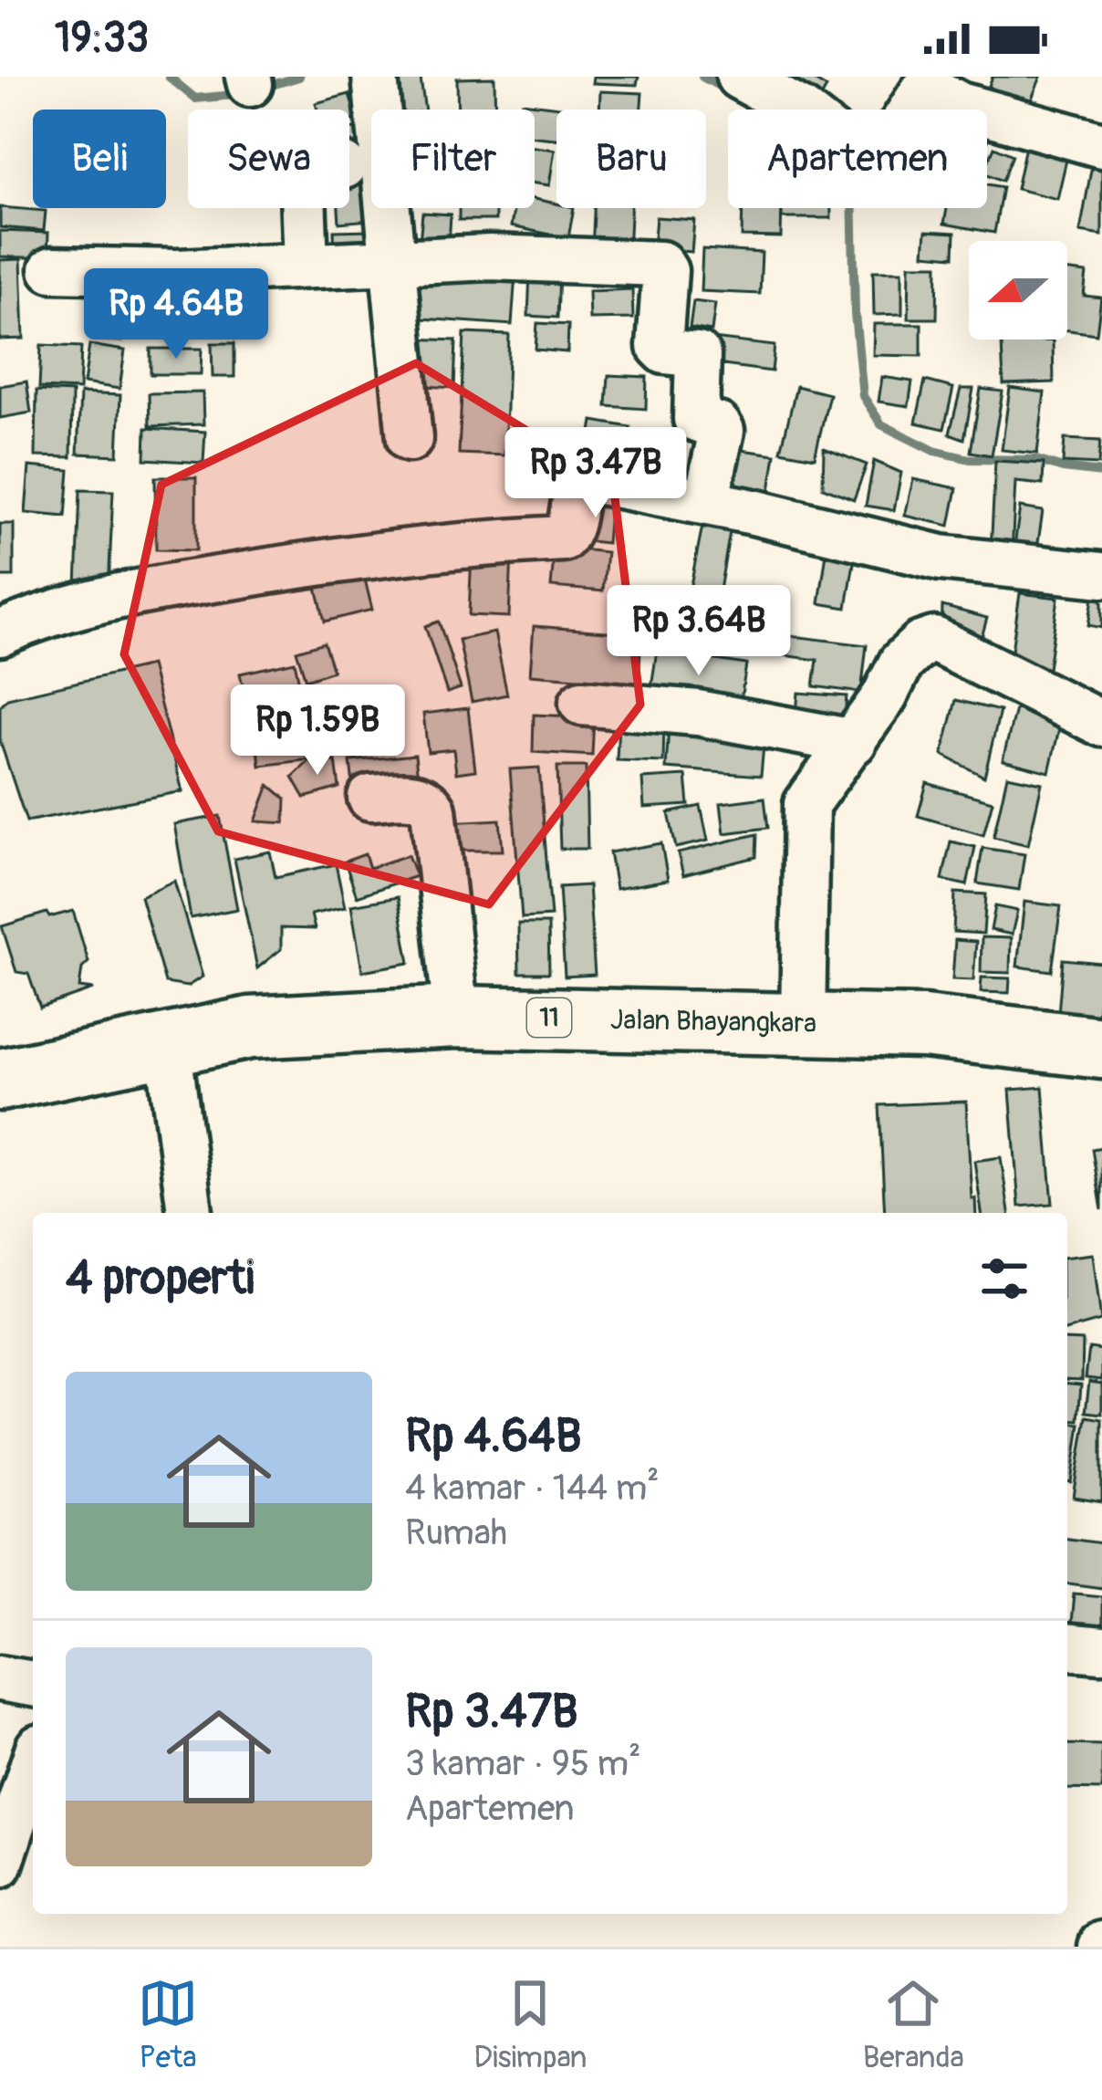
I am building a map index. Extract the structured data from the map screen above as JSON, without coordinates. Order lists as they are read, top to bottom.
{
  "streets": {
    "highway": ["11", "Jalan Bhayangkara"]
  },
  "north": "left",
  "page": {
    "status": "19:33",
    "chip": [
      "Beli",
      "Sewa",
      "Filter",
      "Baru",
      "Apartemen"
    ],
    "price": [
      "Rp 4.64B",
      "Rp 3.47B",
      "Rp 3.64B",
      "Rp 1.59B"
    ],
    "heading": "4 properti",
    "list": [
      {
        "name": "Rp 4.64B",
        "note": "4 kamar · 144 m² · Rumah"
      },
      {
        "name": "Rp 3.47B",
        "note": "3 kamar · 95 m² · Apartemen"
      }
    ],
    "tabs": ["Peta", "Disimpan", "Beranda"]
  }
}
